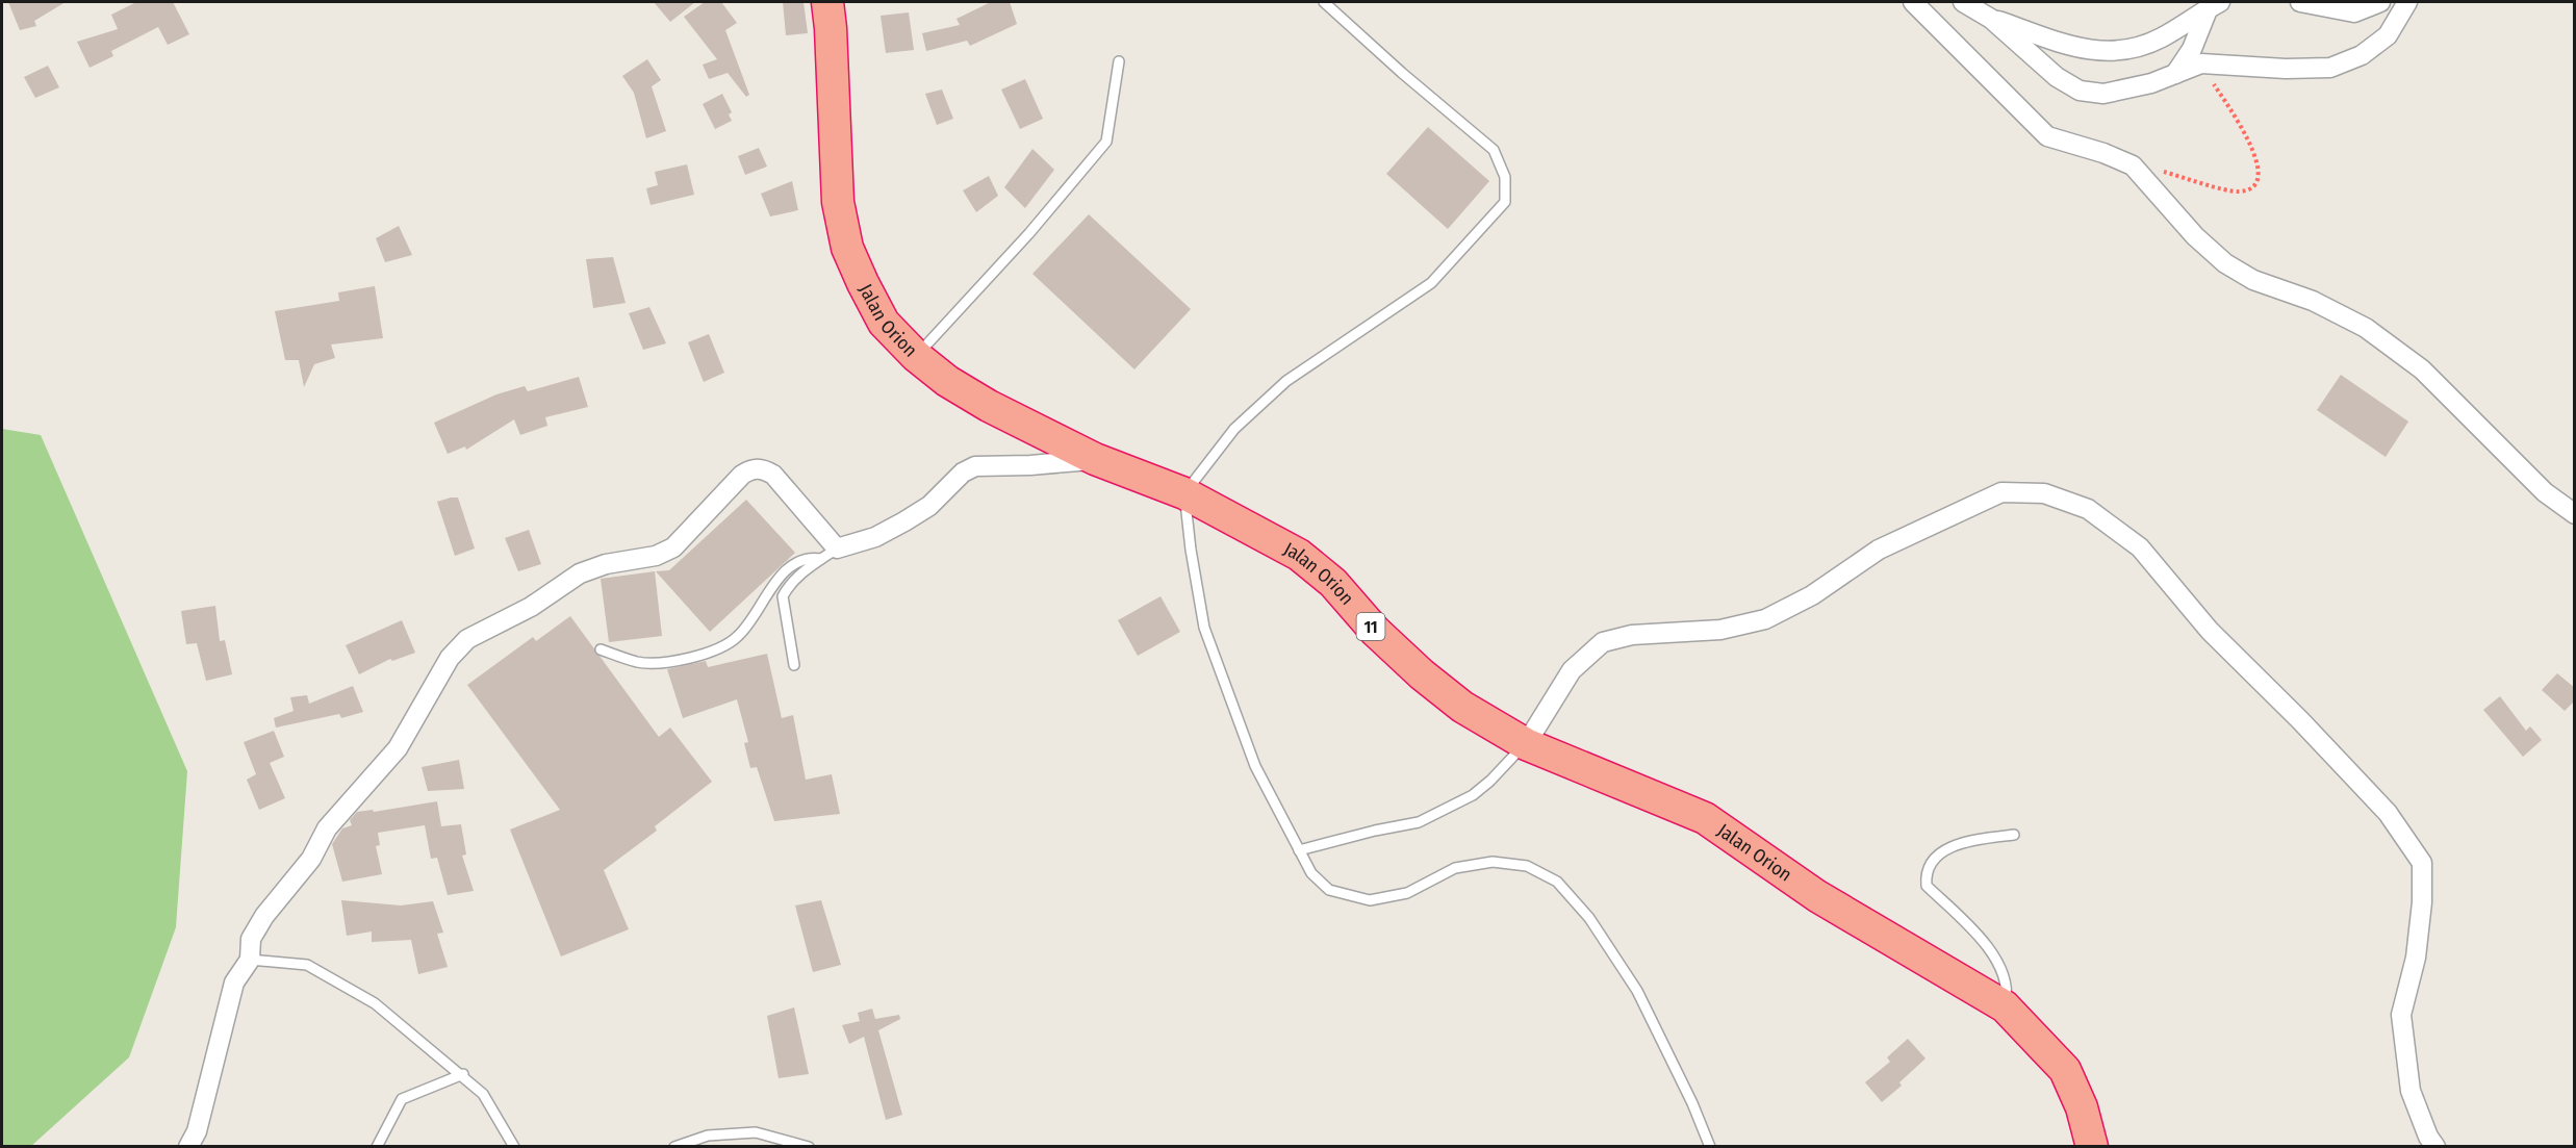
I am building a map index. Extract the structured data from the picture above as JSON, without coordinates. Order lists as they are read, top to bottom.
{
  "streets": {
    "highway": ["Jalan Orion", "11"]
  }
}
